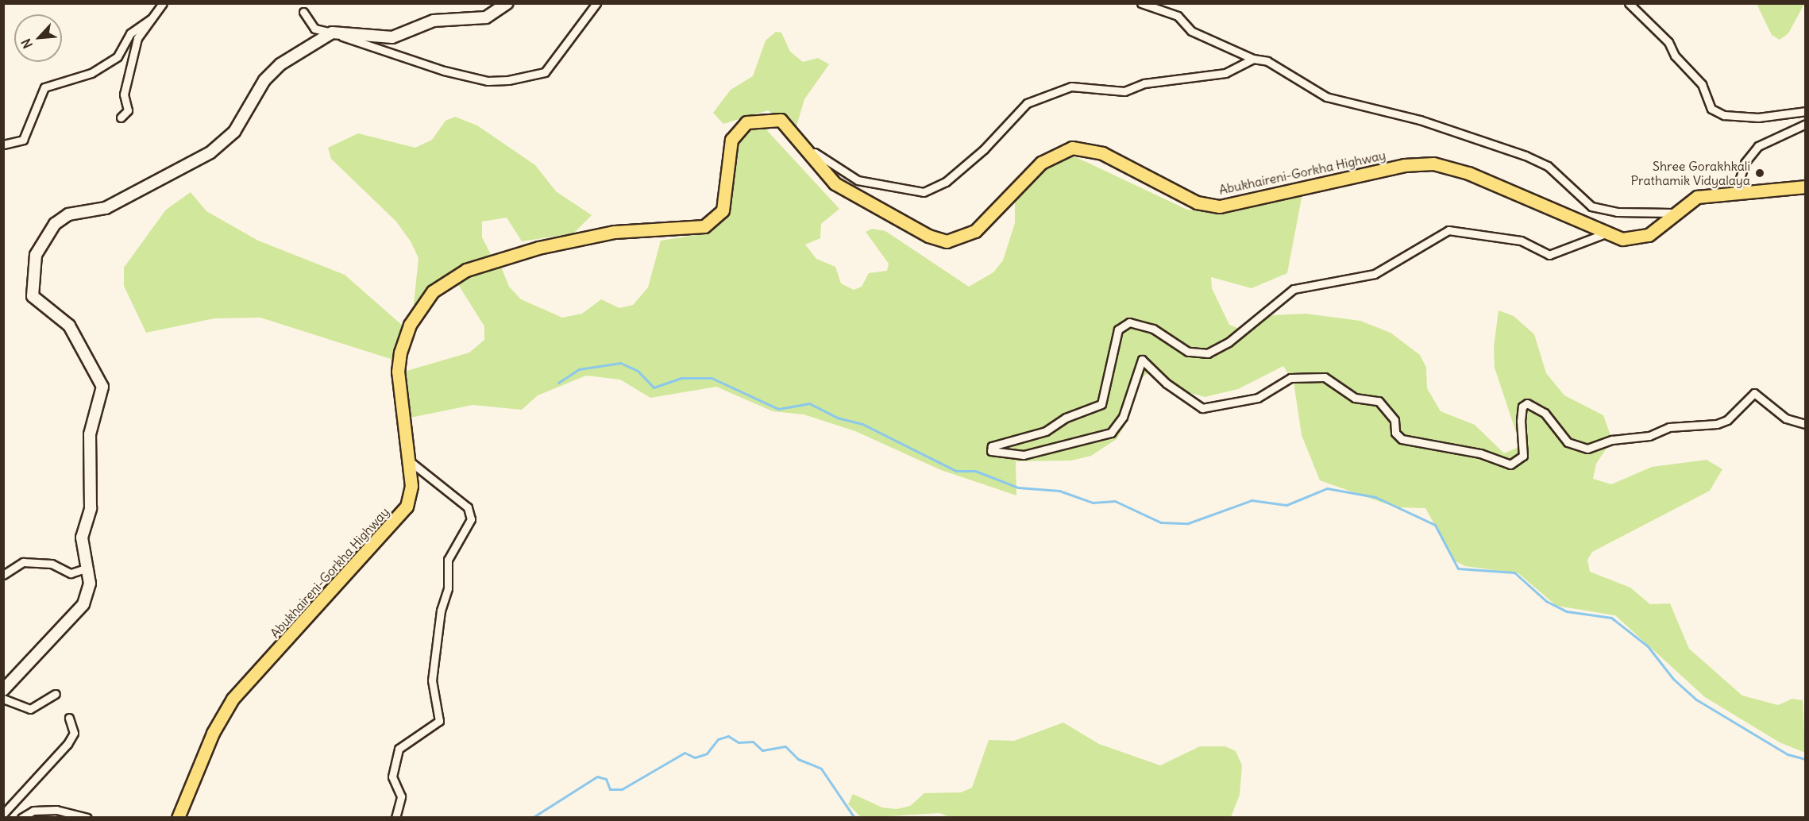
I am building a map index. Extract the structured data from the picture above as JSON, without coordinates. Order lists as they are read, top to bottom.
{
  "streets": {
    "main road": ["Abukhaireni-Gorkha Highway"]
  },
  "places": ["Shree Gorakhkali Prathamik Vidyalaya"],
  "north": "bottom left"
}
